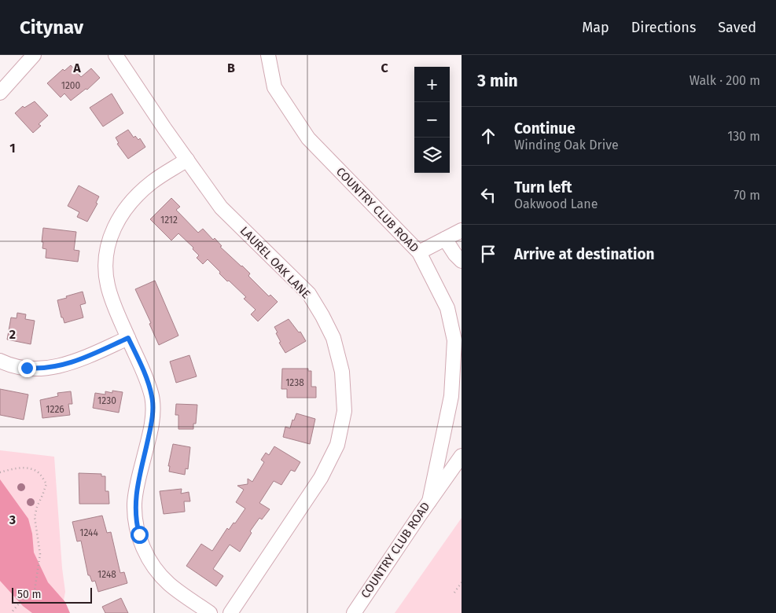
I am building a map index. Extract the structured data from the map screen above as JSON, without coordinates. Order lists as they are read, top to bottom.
{
  "streets": {
    "street": ["COUNTRY CLUB ROAD", "LAUREL OAK LANE"]
  },
  "house_numbers": [
    "1200",
    "1212",
    "1238",
    "1230",
    "1226",
    "1244",
    "1248"
  ],
  "scale_bar": "50 m",
  "page": {
    "header": "Citynav",
    "nav": ["Map", "Directions", "Saved"],
    "heading": ["3 min", "Walk · 200 m"],
    "map_buttons": ["+", "−"],
    "list": [
      ["Continue", "Winding Oak Drive", "130 m"],
      ["Turn left", "Oakwood Lane", "70 m"],
      "Arrive at destination"
    ],
    "scale": "50 m"
  },
  "grid": {
    "columns": ["A", "B", "C"],
    "rows": ["1", "2", "3"]
  }
}
